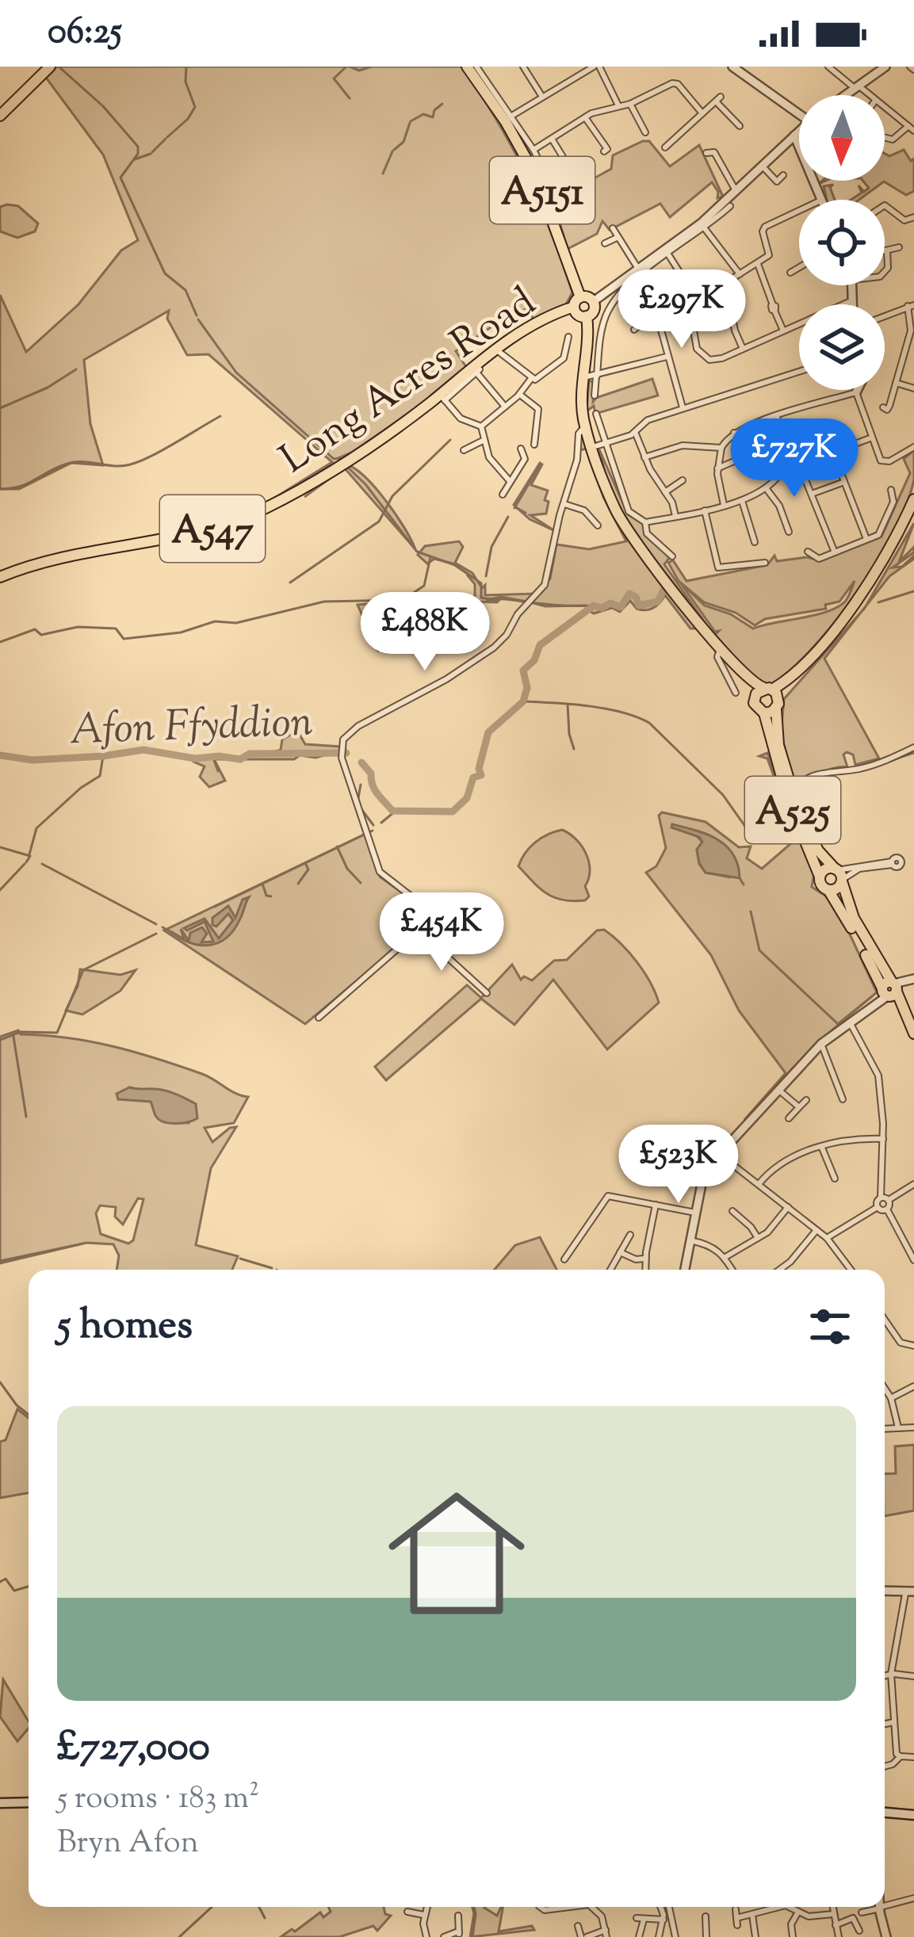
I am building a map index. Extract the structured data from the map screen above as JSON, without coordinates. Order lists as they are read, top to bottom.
{
  "streets": {
    "main road": [
      "A5151",
      "Long Acres Road",
      "A547",
      "A525"
    ]
  },
  "crossings": [
    ["A5151", "Long Acres Road"]
  ],
  "water": ["Afon Ffyddion"],
  "north": "bottom",
  "page": {
    "status": "06:25",
    "price": [
      "£297K",
      "£727K",
      "£488K",
      "£454K",
      "£523K"
    ],
    "heading": "5 homes",
    "list": [
      {
        "name": "£727,000",
        "note": "5 rooms · 183 m² · Bryn Afon"
      }
    ]
  }
}
